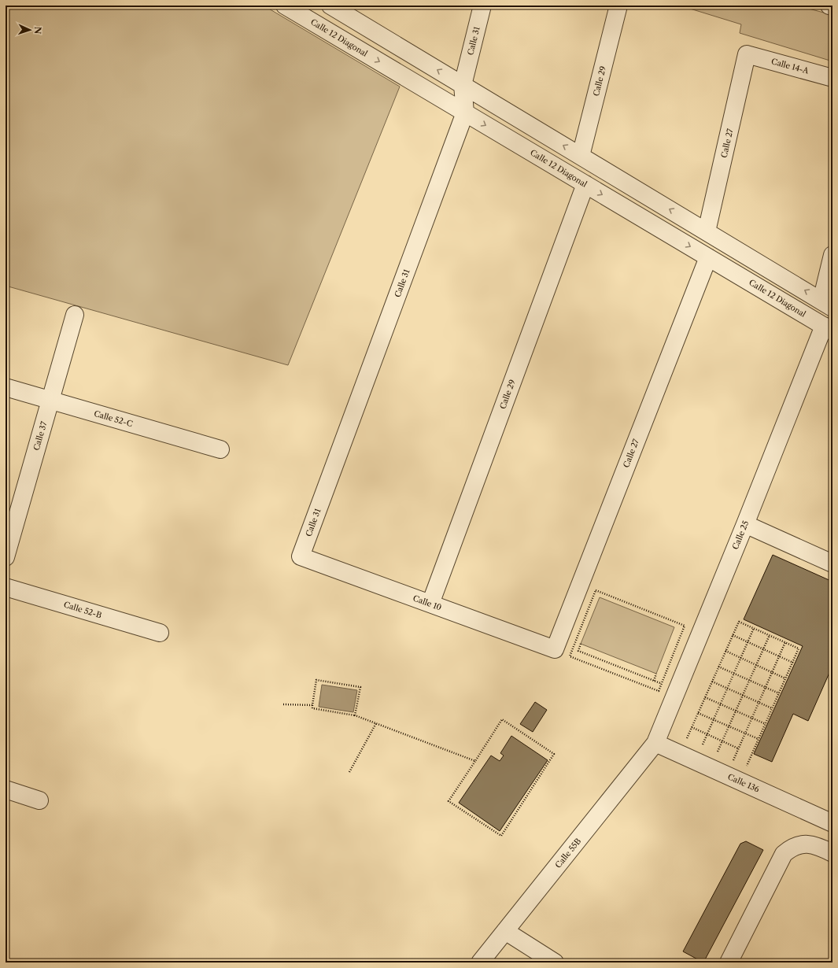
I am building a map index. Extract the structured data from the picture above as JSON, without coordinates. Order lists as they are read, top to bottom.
{
  "streets": {
    "street": [
      "Calle 12 Diagonal",
      "Calle 31",
      "Calle 14-A",
      "Calle 29",
      "Calle 27",
      "Calle 52-C",
      "Calle 37",
      "Calle 25",
      "Calle 10",
      "Calle 52-B",
      "Calle 136",
      "Calle 55B"
    ]
  },
  "crossings": [
    ["Calle 12 Diagonal", "Calle 31"],
    ["Calle 12 Diagonal", "Calle 29"],
    ["Calle 12 Diagonal", "Calle 27"],
    ["Calle 12 Diagonal", "Calle 25"],
    ["Calle 31", "Calle 10"],
    ["Calle 14-A", "Calle 27"],
    ["Calle 29", "Calle 10"],
    ["Calle 27", "Calle 10"],
    ["Calle 52-C", "Calle 37"],
    ["Calle 25", "Calle 136"],
    ["Calle 25", "Calle 55B"],
    ["Calle 136", "Calle 55B"]
  ],
  "north": "right"
}
